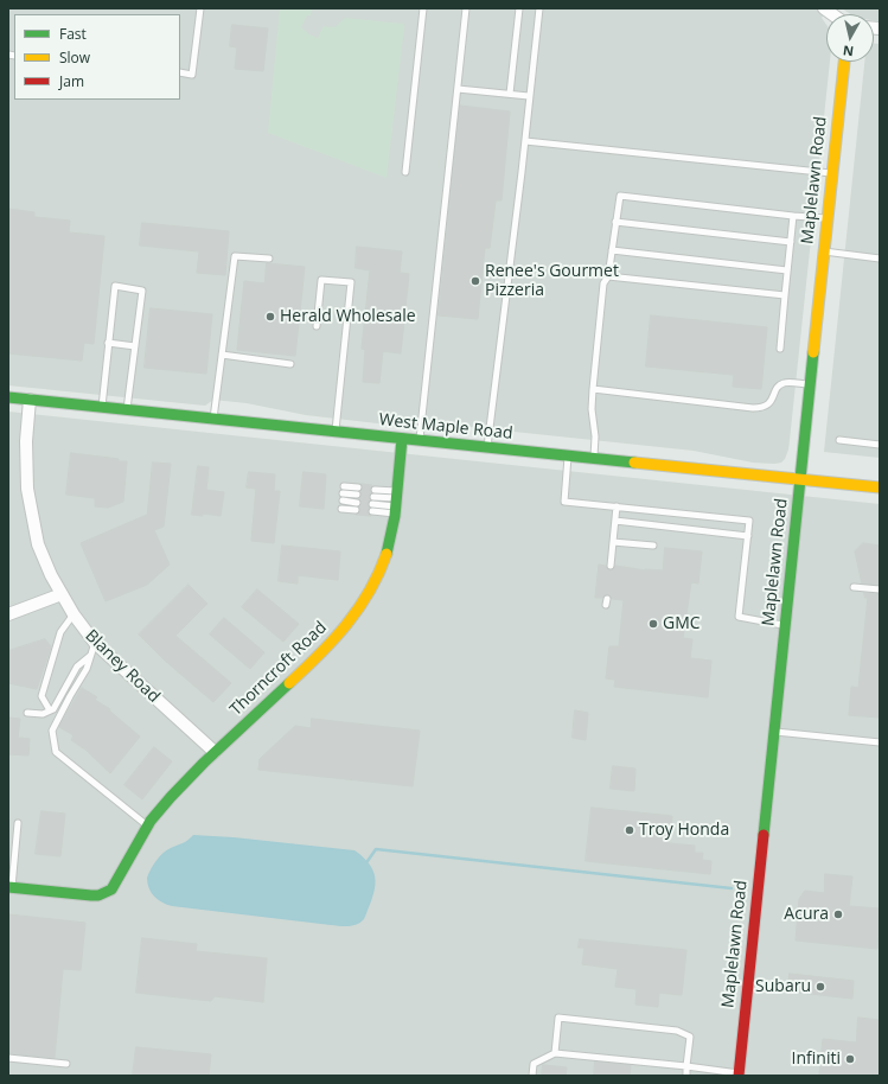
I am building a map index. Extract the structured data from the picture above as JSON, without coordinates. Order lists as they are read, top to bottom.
{
  "streets": {
    "street": [
      "Maplelawn Road",
      "West Maple Road",
      "Blaney Road",
      "Thorncroft Road"
    ]
  },
  "crossings": [
    ["Maplelawn Road", "West Maple Road"],
    ["West Maple Road", "Blaney Road"],
    ["West Maple Road", "Thorncroft Road"],
    ["Blaney Road", "Thorncroft Road"]
  ],
  "places": [
    "Renee's Gourmet Pizzeria",
    "Herald Wholesale",
    "GMC",
    "Troy Honda",
    "Acura",
    "Subaru",
    "Infiniti"
  ],
  "legend": ["Fast", "Slow", "Jam"],
  "north": "bottom"
}
